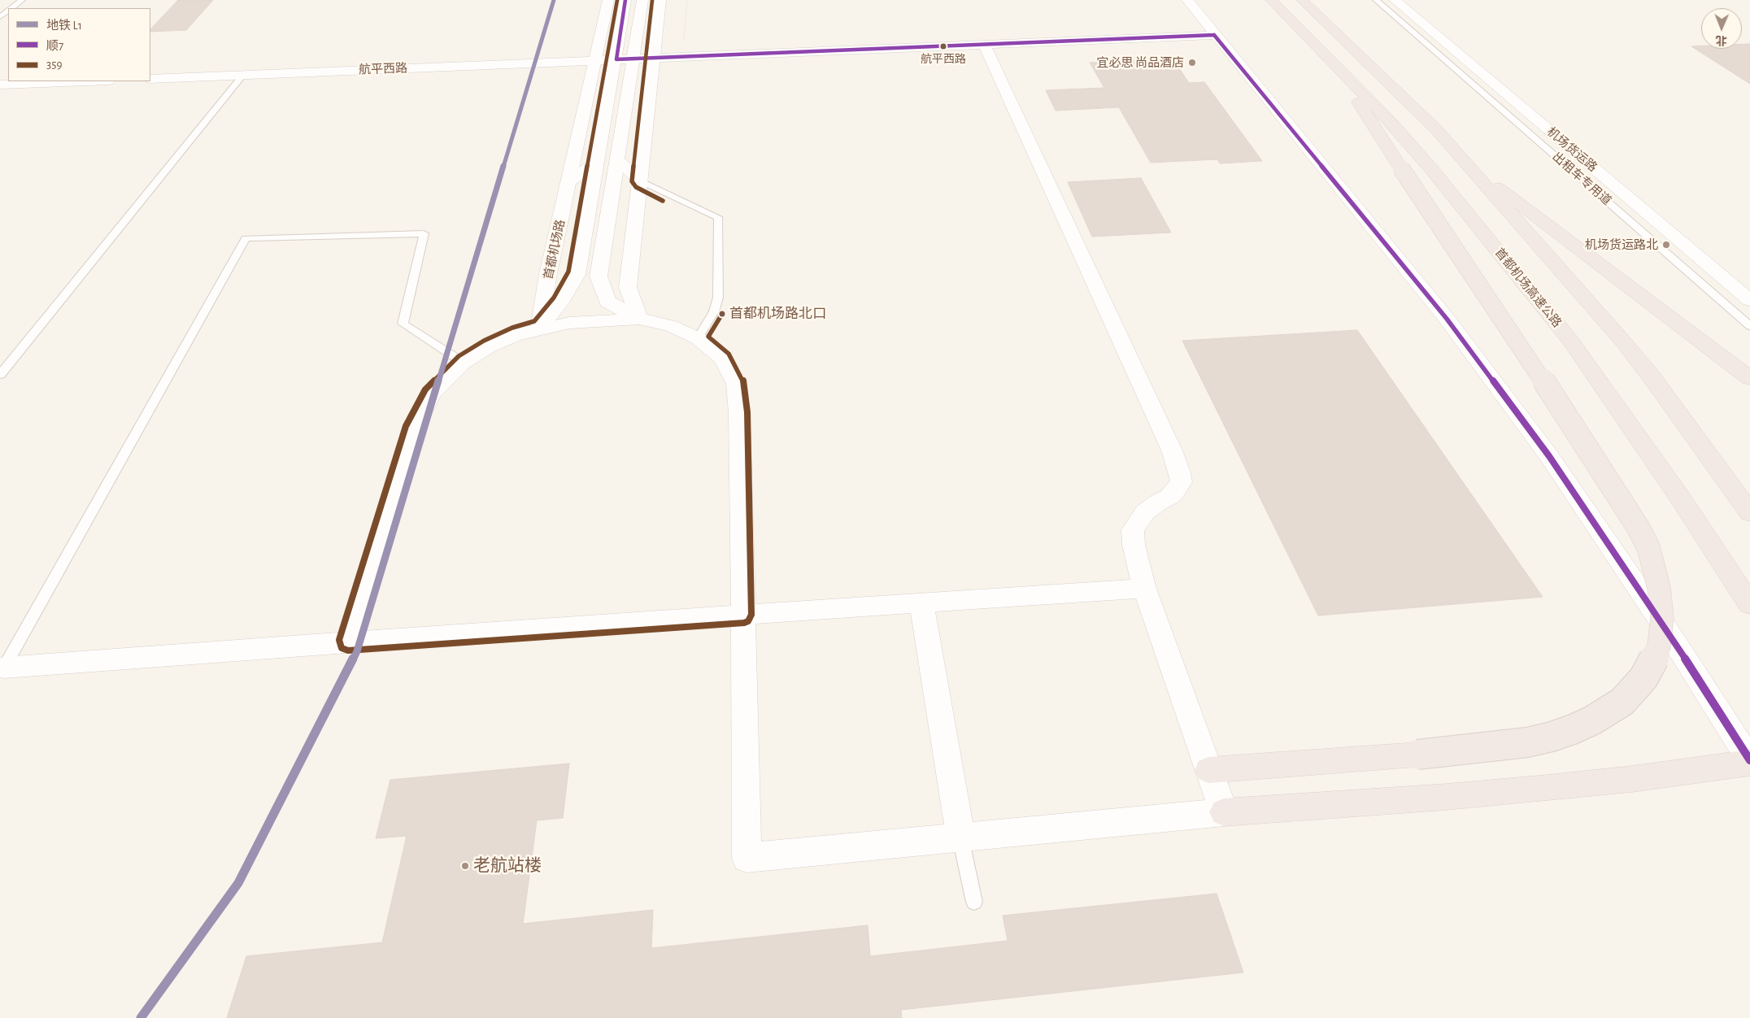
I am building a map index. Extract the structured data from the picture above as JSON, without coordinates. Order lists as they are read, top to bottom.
{
  "streets": {
    "highway": ["首都机场高速公路"],
    "street": ["航平西路", "机场货运路", "首都机场路"],
    "lane": ["出租车专用道"]
  },
  "crossings": [
    ["航平西路", "首都机场路"]
  ],
  "places": [
    "航平西路",
    "宜必思 尚品酒店",
    "机场货运路北",
    "首都机场路北口",
    "老航站楼"
  ],
  "lines": ["metro line L1", "transit line 顺7", "transit line 359"],
  "legend": ["地铁 L1", "顺7", "359"],
  "north": "bottom"
}
